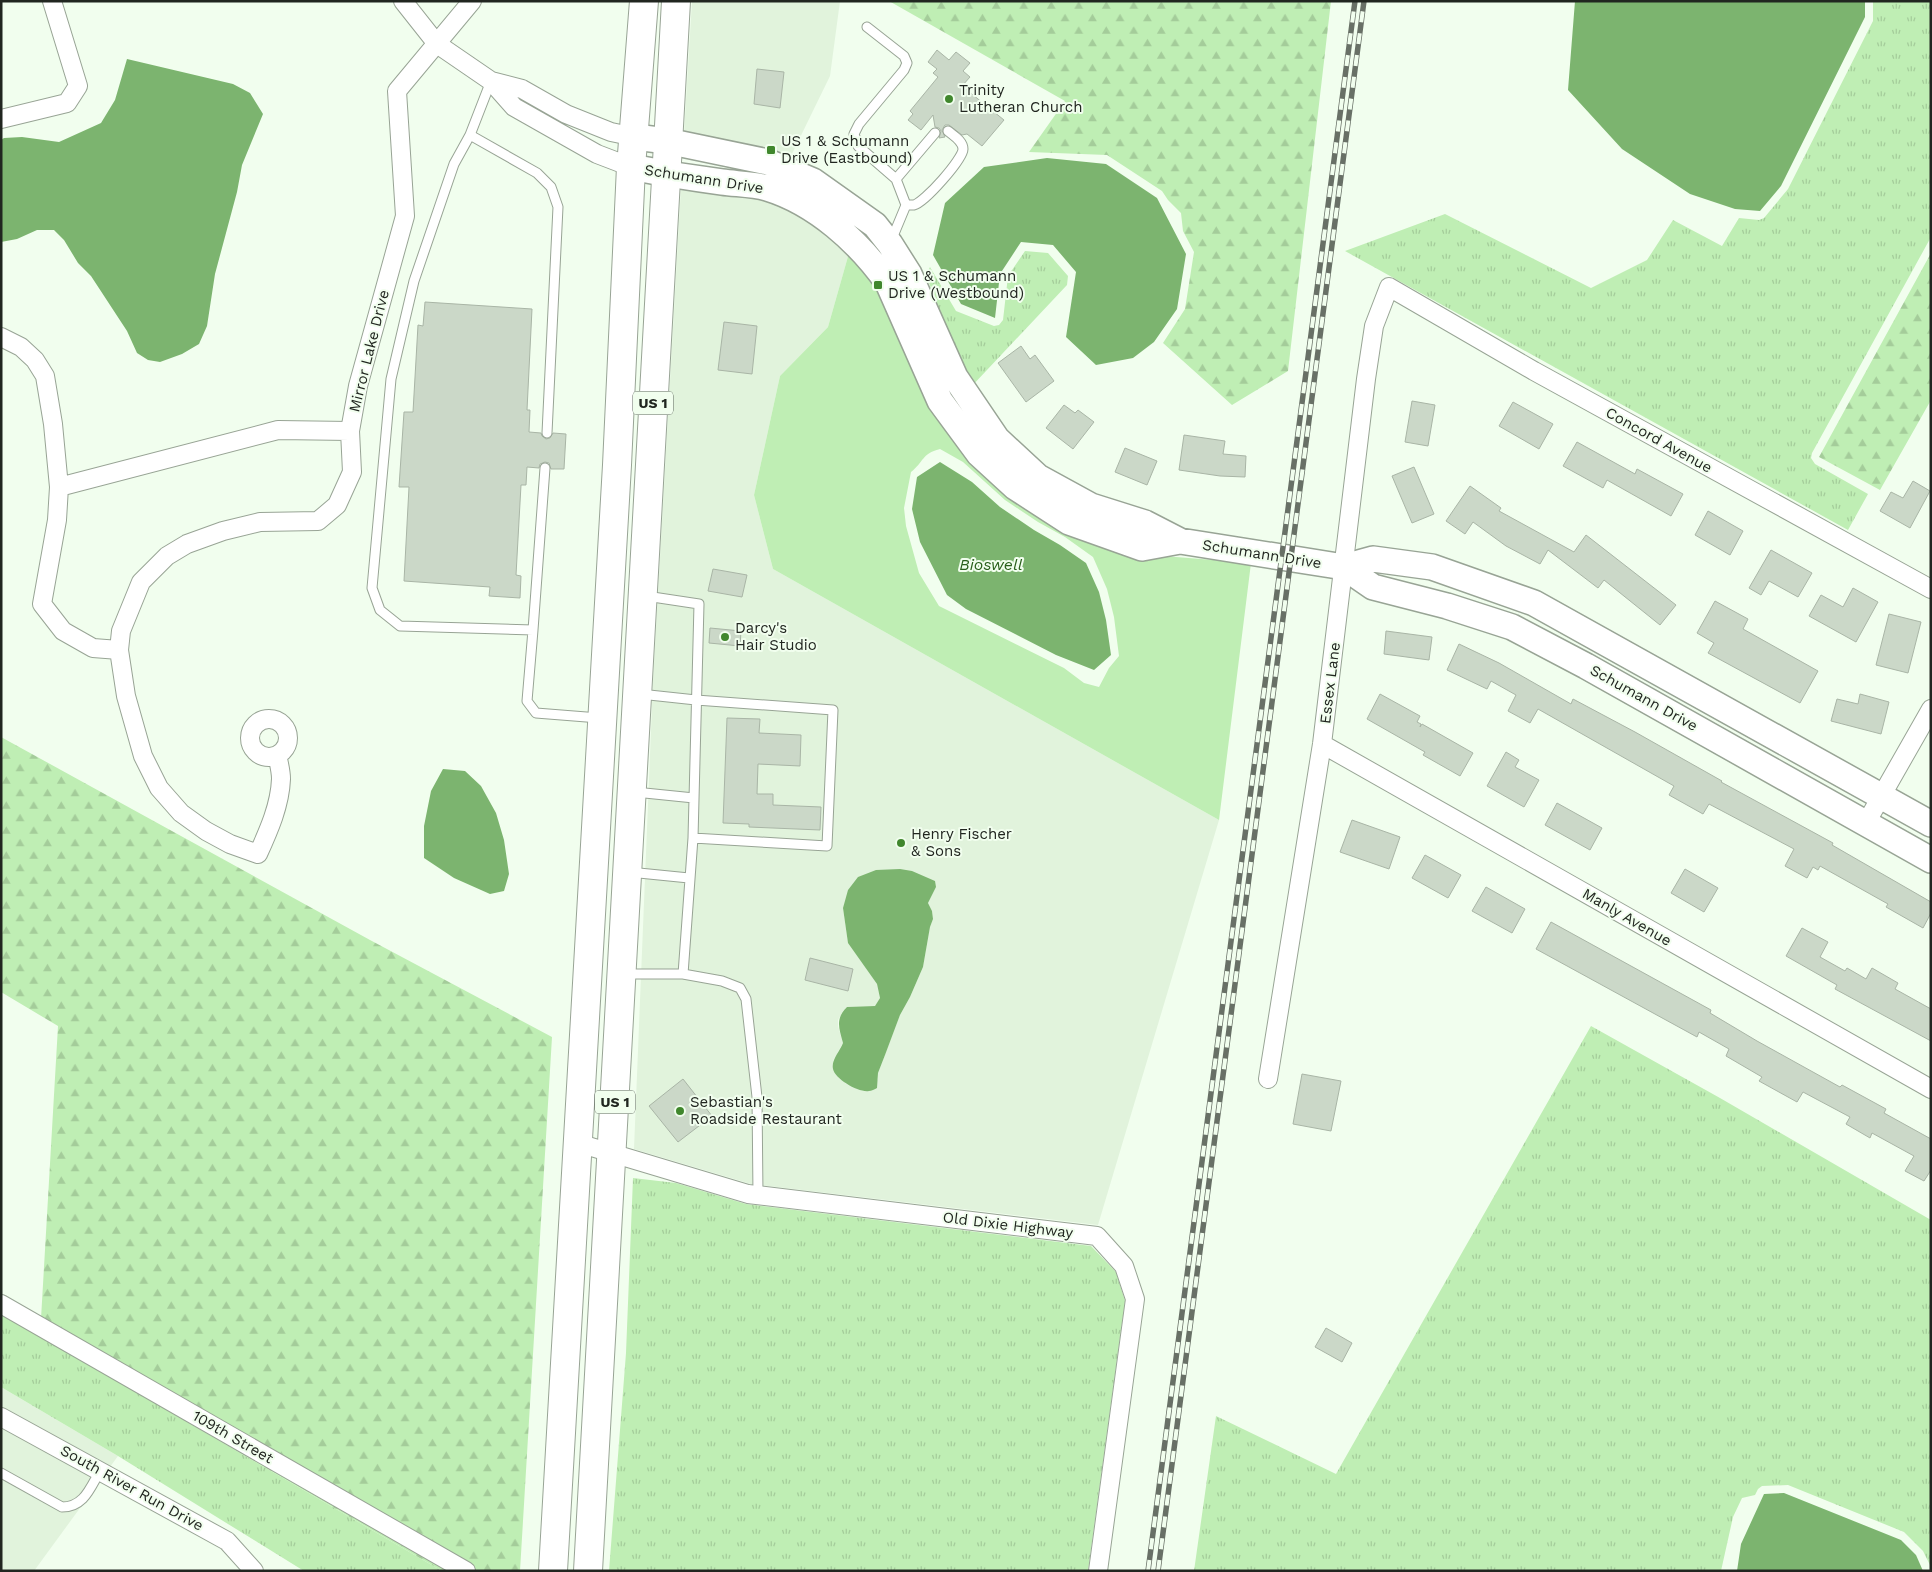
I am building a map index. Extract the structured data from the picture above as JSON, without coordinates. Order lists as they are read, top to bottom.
{
  "streets": {
    "main road": ["US 1"],
    "street": [
      "Schumann Drive",
      "Mirror Lake Drive",
      "Concord Avenue",
      "Essex Lane",
      "Manly Avenue",
      "Old Dixie Highway",
      "109th Street",
      "South River Run Drive"
    ]
  },
  "crossings": [
    ["Schumann Drive", "US 1"],
    ["Schumann Drive", "Essex Lane"],
    ["US 1", "Old Dixie Highway"],
    ["Concord Avenue", "Essex Lane"],
    ["Essex Lane", "Manly Avenue"]
  ],
  "water": ["Bioswell"],
  "places": {
    "other": [
      "Trinity Lutheran Church",
      "Darcy's Hair Studio",
      "Henry Fischer & Sons",
      "Sebastian's Roadside Restaurant"
    ],
    "transit": ["US 1 & Schumann Drive (Eastbound)", "US 1 & Schumann Drive (Westbound)"]
  }
}
